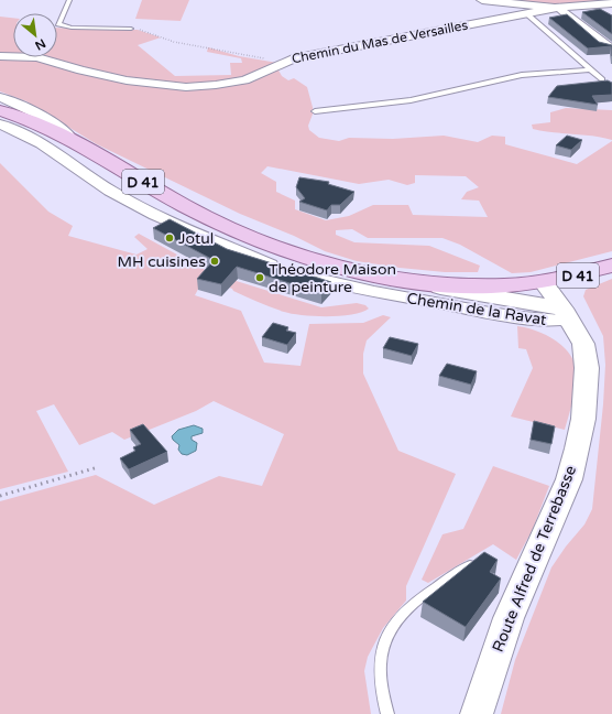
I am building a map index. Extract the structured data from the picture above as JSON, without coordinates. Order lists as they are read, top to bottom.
{
  "streets": {
    "main road": ["D 41"],
    "street": ["Chemin du Mas de Versailles", "Chemin de la Ravat", "Route Alfred de Terrebasse"]
  },
  "crossings": [
    ["D 41", "Route Alfred de Terrebasse"],
    ["Chemin de la Ravat", "Route Alfred de Terrebasse"]
  ],
  "places": ["Jotul", "MH cuisines", "Théodore Maison de peinture"],
  "north": "bottom right"
}
